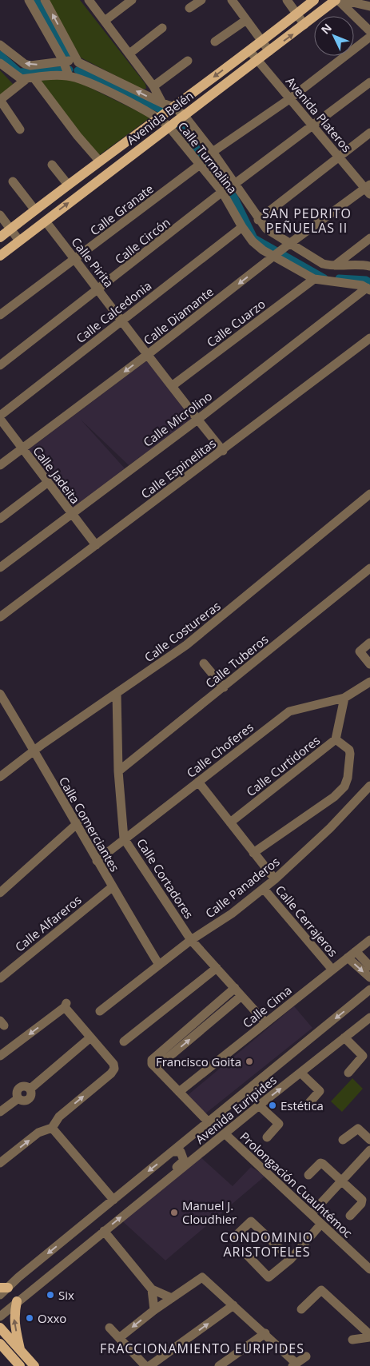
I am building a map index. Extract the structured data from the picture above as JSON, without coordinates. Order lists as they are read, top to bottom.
{
  "streets": {
    "main road": ["Avenida Belén"],
    "street": [
      "Avenida Plateros",
      "Calle Turmalina",
      "Calle Granate",
      "Calle Circón",
      "Calle Pirita",
      "Calle Calcedonia",
      "Calle Diamante",
      "Calle Cuarzo",
      "Calle Microlino",
      "Calle Espinelitas",
      "Calle Jadeita",
      "Calle Costureras",
      "Calle Tuberos",
      "Calle Choferes",
      "Calle Curtidores",
      "Calle Comerciantes",
      "Calle Cortadores",
      "Calle Panaderos",
      "Calle Cerrajeros",
      "Calle Alfareros",
      "Calle Cima",
      "Avenida Euripides",
      "Prolongación Cuauhtémoc"
    ]
  },
  "crossings": [
    ["Avenida Plateros", "Avenida Belén"],
    ["Avenida Plateros", "Calle Diamante"],
    ["Avenida Belén", "Calle Turmalina"],
    ["Avenida Belén", "Calle Pirita"],
    ["Calle Turmalina", "Calle Granate"],
    ["Calle Turmalina", "Calle Circón"],
    ["Calle Turmalina", "Calle Calcedonia"],
    ["Calle Turmalina", "Calle Diamante"],
    ["Calle Turmalina", "Calle Cuarzo"],
    ["Calle Turmalina", "Calle Microlino"],
    ["Calle Granate", "Calle Pirita"],
    ["Calle Circón", "Calle Pirita"],
    ["Calle Pirita", "Calle Calcedonia"],
    ["Calle Pirita", "Calle Diamante"],
    ["Calle Pirita", "Calle Cuarzo"],
    ["Calle Pirita", "Calle Microlino"],
    ["Calle Pirita", "Calle Espinelitas"],
    ["Calle Diamante", "Calle Jadeita"],
    ["Calle Microlino", "Calle Jadeita"],
    ["Calle Espinelitas", "Calle Jadeita"],
    ["Calle Costureras", "Calle Comerciantes"],
    ["Calle Costureras", "Calle Cortadores"],
    ["Calle Tuberos", "Calle Cortadores"],
    ["Calle Choferes", "Calle Curtidores"],
    ["Calle Choferes", "Calle Comerciantes"],
    ["Calle Choferes", "Calle Cortadores"],
    ["Calle Comerciantes", "Calle Panaderos"],
    ["Calle Comerciantes", "Calle Alfareros"],
    ["Calle Cortadores", "Calle Panaderos"],
    ["Calle Cortadores", "Calle Cima"],
    ["Calle Panaderos", "Calle Cerrajeros"],
    ["Calle Cerrajeros", "Calle Cima"],
    ["Avenida Euripides", "Prolongación Cuauhtémoc"]
  ],
  "one_way": ["Calle Diamante"],
  "districts": ["SAN PEDRITO PEÑUELAS II", "CONDOMINIO ARISTOTELES", "FRACCIONAMIENTO EURIPIDES"],
  "places": [
    "Francisco Goita",
    "Estética",
    "Manuel J. Cloudhier",
    "Six",
    "Oxxo"
  ],
  "north": "top left"
}
